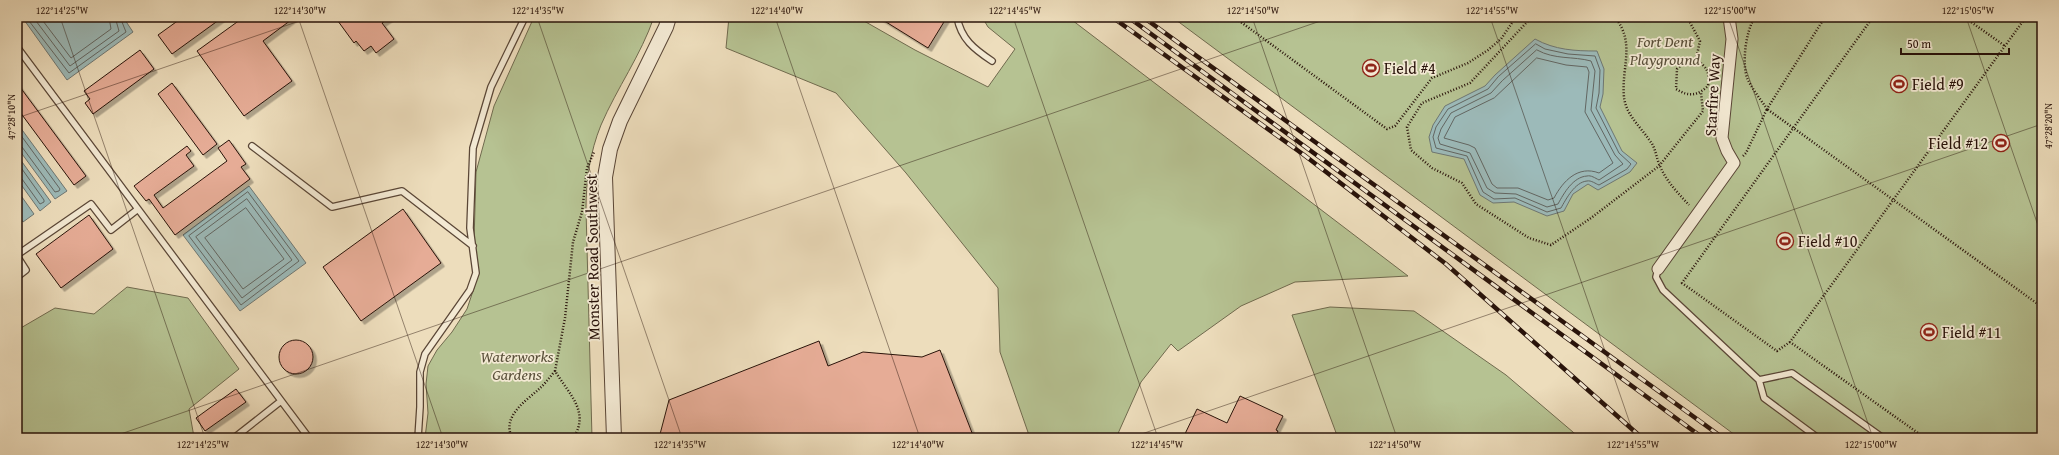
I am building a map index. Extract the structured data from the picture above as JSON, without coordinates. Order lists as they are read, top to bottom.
{
  "streets": {
    "street": ["Starfire Way", "Monster Road Southwest"]
  },
  "parks": ["Fort Dent Playground", "Waterworks Gardens"],
  "places": {
    "sports": [
      "Field #4",
      "Field #9",
      "Field #12",
      "Field #10",
      "Field #11"
    ]
  },
  "scale_bar": "50 m",
  "coordinates": [
    "122°14'25\"W",
    "122°14'30\"W",
    "122°14'35\"W",
    "122°14'40\"W",
    "122°14'45\"W",
    "122°14'50\"W",
    "122°14'55\"W",
    "122°15'00\"W",
    "122°15'05\"W",
    "47°28'10\"N",
    "47°28'20\"N"
  ]
}
